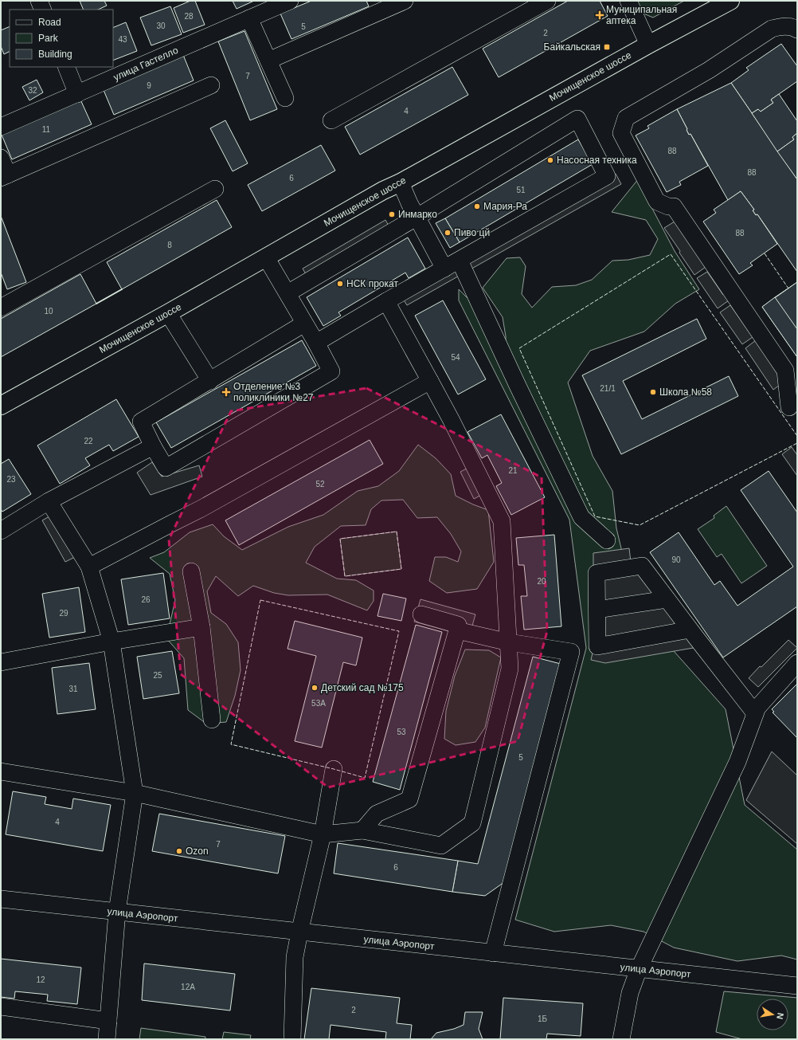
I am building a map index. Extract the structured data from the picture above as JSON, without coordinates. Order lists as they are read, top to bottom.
{
  "streets": {
    "main road": ["Мочищенское шоссе"],
    "street": ["улица Гастелло", "улица Аэропорт"]
  },
  "places": {
    "health": ["Муниципальная аптека", "Отделение №3 поликлиники №27"],
    "transit": ["Байкальская"],
    "other": [
      "Насосная техника",
      "Мария-Ра",
      "Инмарко",
      "Пиво цй",
      "НСК прокат",
      "Школа №58",
      "Детский сад №175",
      "Ozon"
    ]
  },
  "house_numbers": [
    "28",
    "30",
    "5",
    "2",
    "43",
    "7",
    "9",
    "32",
    "4",
    "11",
    "88",
    "88",
    "6",
    "51",
    "88",
    "8",
    "10",
    "54",
    "21/1",
    "22",
    "21",
    "23",
    "52",
    "90",
    "20",
    "26",
    "29",
    "25",
    "31",
    "53А",
    "53",
    "5",
    "4",
    "7",
    "6",
    "12",
    "12А",
    "2",
    "1Б"
  ],
  "legend": ["Road", "Park", "Building"],
  "north": "right"
}
